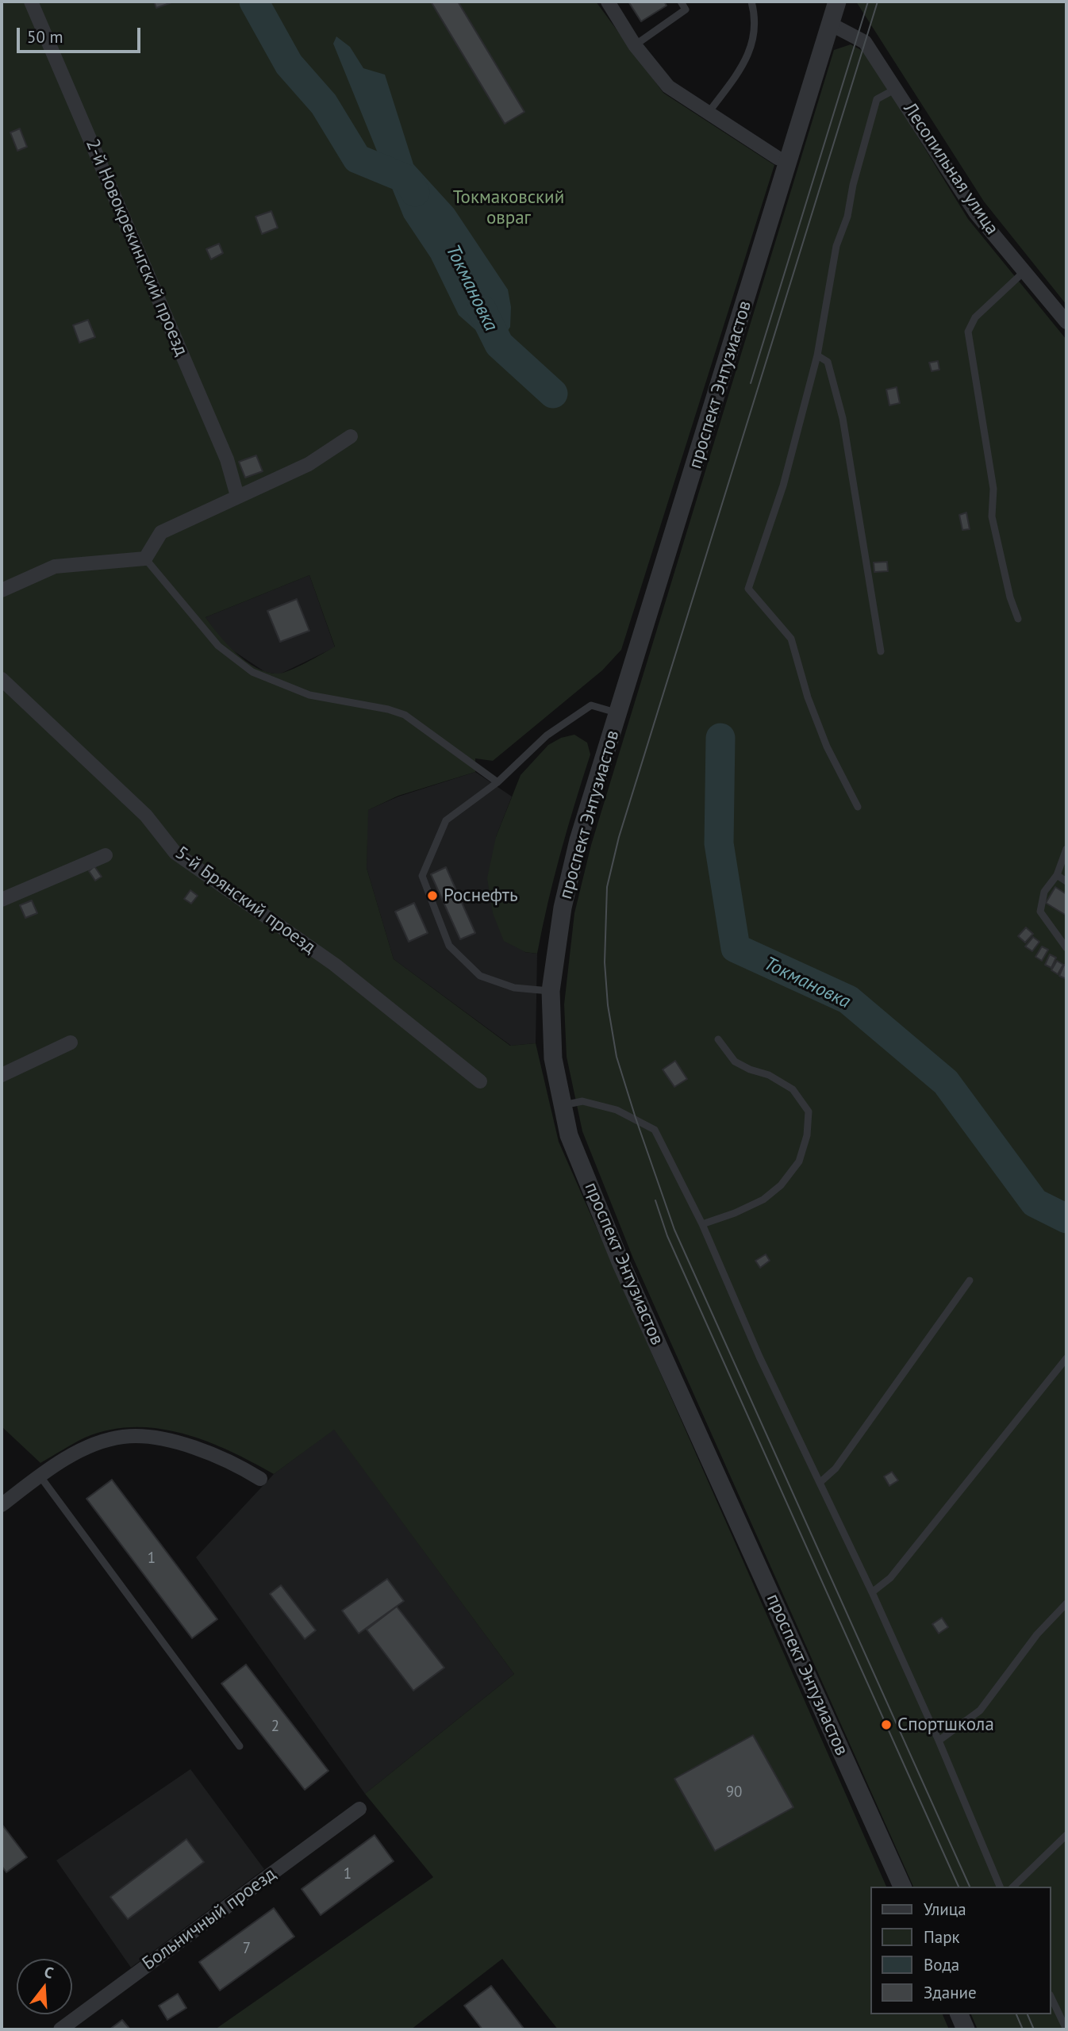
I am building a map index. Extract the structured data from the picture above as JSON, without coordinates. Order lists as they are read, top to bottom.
{
  "streets": {
    "street": [
      "Лесопильная улица",
      "2-й Новокрекингский проезд",
      "проспект Энтузиастов",
      "5-й Брянский проезд",
      "Больничный проезд"
    ]
  },
  "crossings": [
    ["Лесопильная улица", "проспект Энтузиастов"]
  ],
  "water": ["Токмановка"],
  "parks": ["Токмаковский овраг"],
  "places": ["Роснефть", "Спортшкола"],
  "house_numbers": [
    "1",
    "2",
    "90",
    "1",
    "7"
  ],
  "legend": [
    "Улица",
    "Парк",
    "Вода",
    "Здание"
  ],
  "scale_bar": "50 m",
  "north": "top"
}
